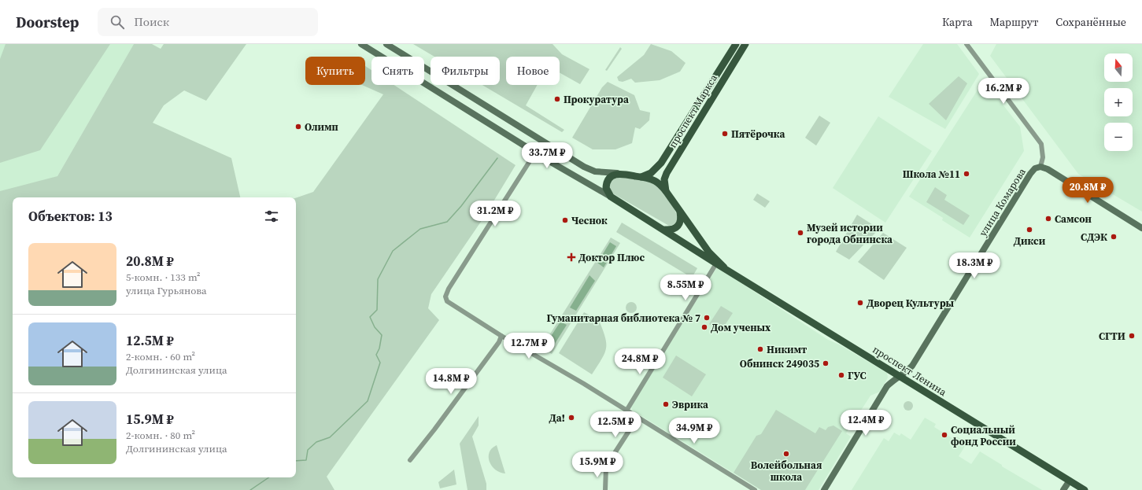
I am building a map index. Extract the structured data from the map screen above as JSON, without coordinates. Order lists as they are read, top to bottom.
{
  "streets": {
    "main road": ["проспект Маркса", "улица Комарова", "проспект Ленина"]
  },
  "crossings": [
    ["проспект Маркса", "проспект Ленина"],
    ["улица Комарова", "проспект Ленина"]
  ],
  "places": {
    "other": [
      "Прокуратура",
      "Олимп",
      "Пятёрочка",
      "Школа №11",
      "Самсон",
      "Чеснок",
      "Дикси",
      "Музей истории города Обнинска",
      "СДЭК",
      "Дворец Культуры",
      "Гуманитарная библиотека № 7",
      "Дом ученых",
      "СГТИ",
      "Никимт",
      "Обнинск 249035",
      "ГУС",
      "Эврика",
      "Да!",
      "Социальный фонд России",
      "Волейбольная школа"
    ],
    "health": ["Доктор Плюс"]
  },
  "north": "top",
  "page": {
    "header": "Doorstep",
    "search": "Поиск",
    "nav": ["Карта", "Маршрут", "Сохранённые"],
    "map_buttons": ["+", "−"],
    "chip": [
      "Купить",
      "Снять",
      "Фильтры",
      "Новое"
    ],
    "price": [
      "16.2M ₽",
      "33.7M ₽",
      "20.8M ₽",
      "31.2M ₽",
      "18.3M ₽",
      "8.55M ₽",
      "12.7M ₽",
      "24.8M ₽",
      "14.8M ₽",
      "12.4M ₽",
      "12.5M ₽",
      "34.9M ₽",
      "15.9M ₽"
    ],
    "heading": "Объектов: 13",
    "list": [
      {
        "name": "20.8M ₽",
        "note": "5-комн. · 133 m² · улица Гурьянова"
      },
      {
        "name": "12.5M ₽",
        "note": "2-комн. · 60 m² · Долгининская улица"
      },
      {
        "name": "15.9M ₽",
        "note": "2-комн. · 80 m² · Долгининская улица"
      }
    ]
  }
}
